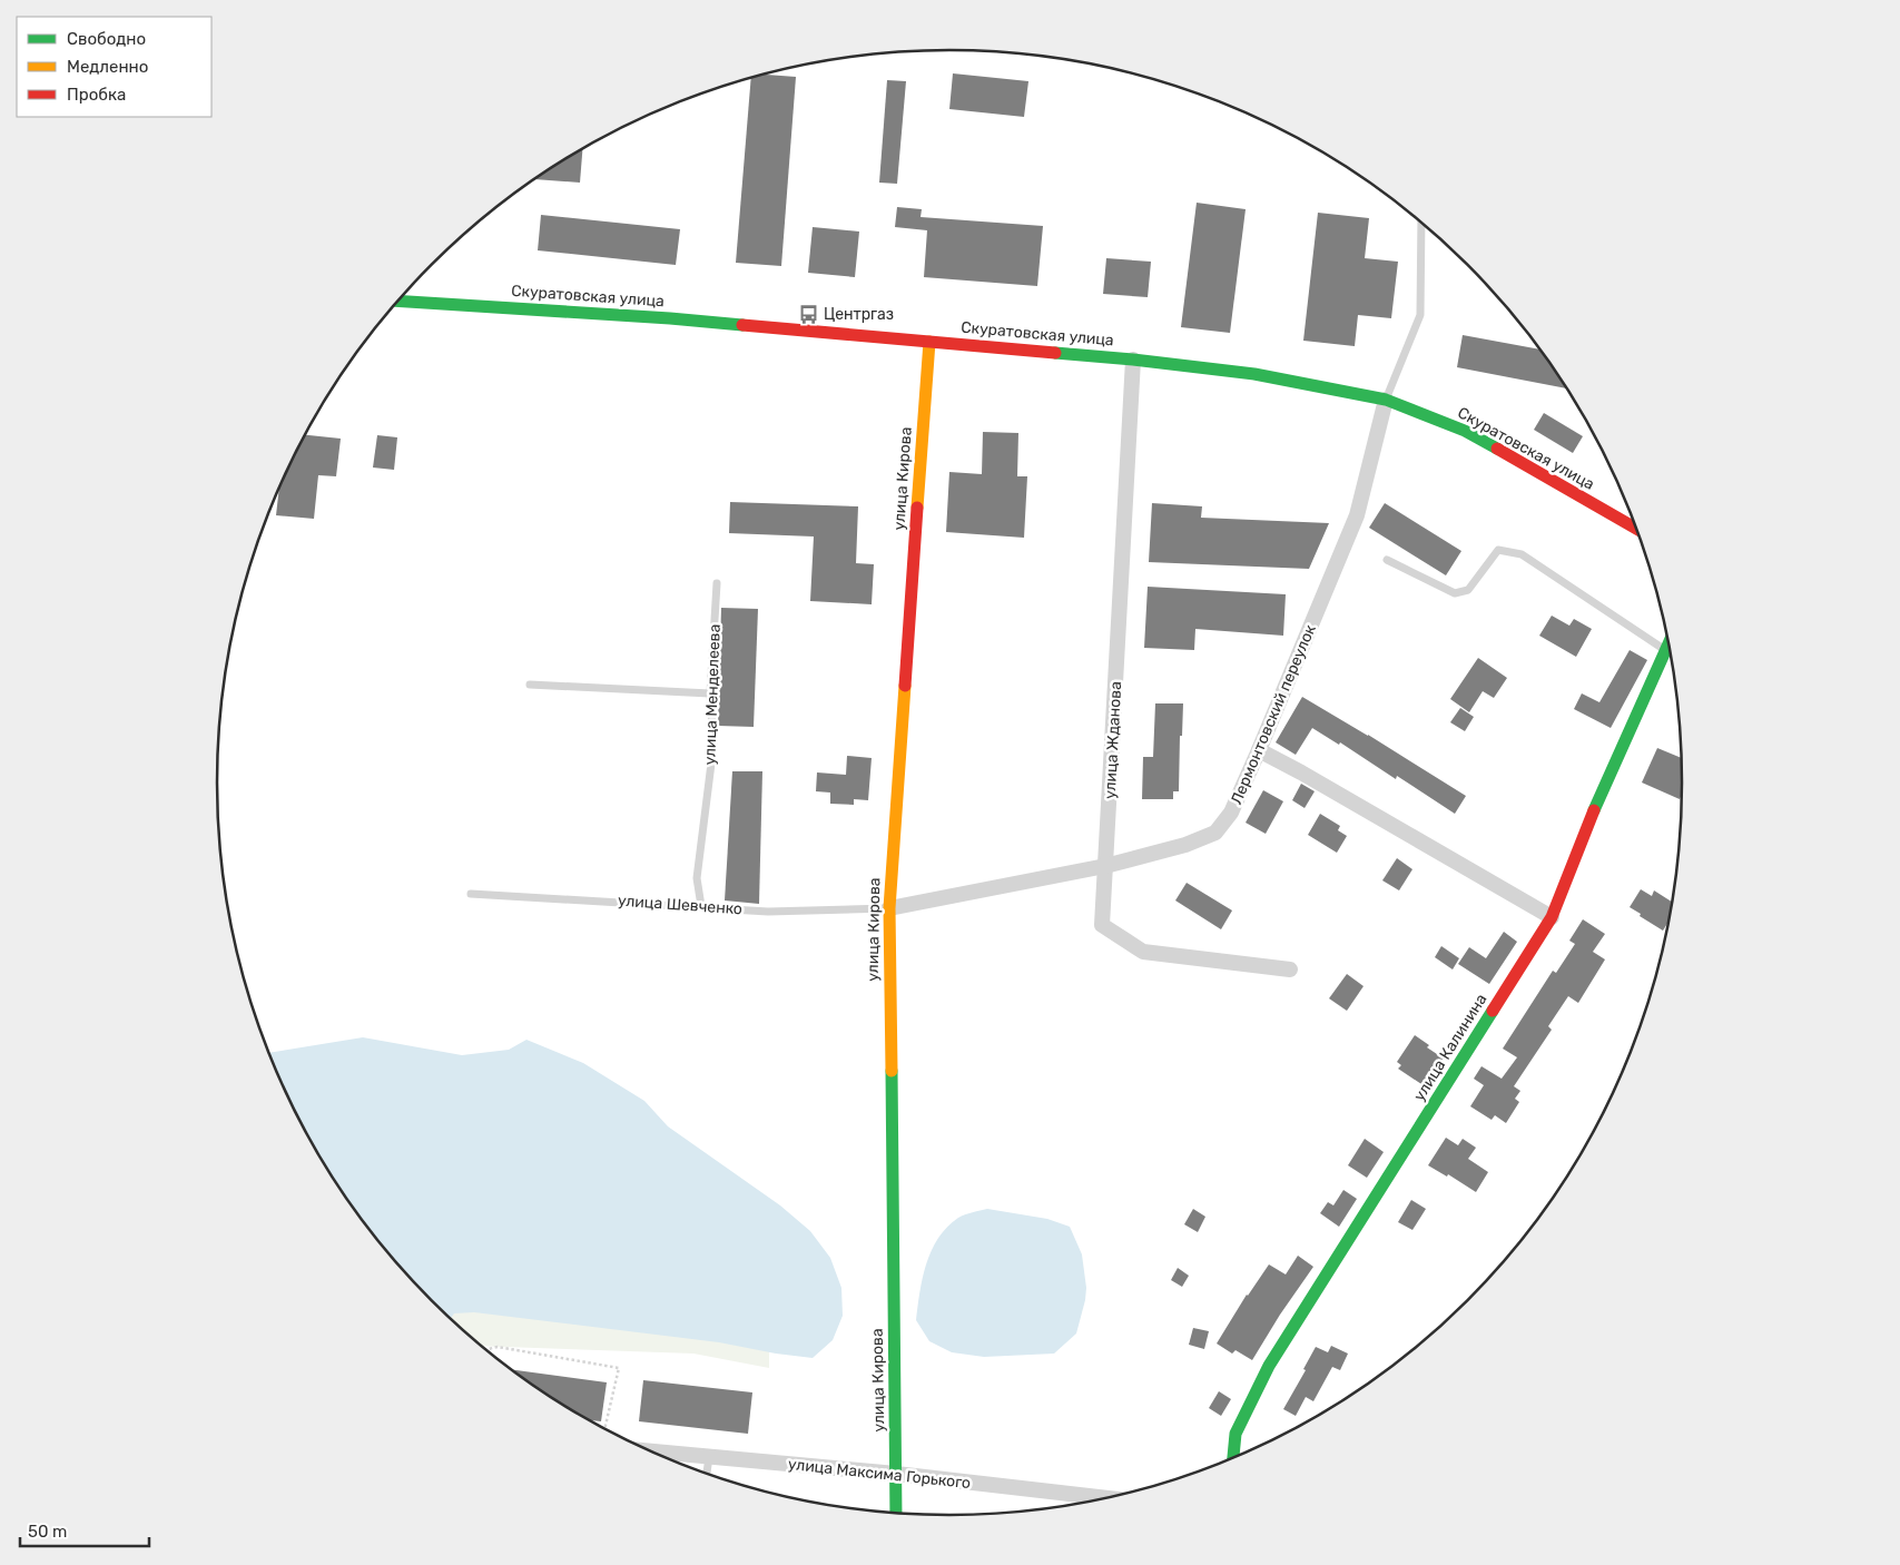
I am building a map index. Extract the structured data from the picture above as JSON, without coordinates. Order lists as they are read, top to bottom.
{
  "streets": {
    "street": [
      "Скуратовская улица",
      "улица Кирова",
      "Лермонтовский переулок",
      "улица Жданова",
      "улица Калинина",
      "улица Максима Горького"
    ],
    "lane": ["улица Менделеева", "улица Шевченко"]
  },
  "crossings": [
    ["Скуратовская улица", "улица Кирова"],
    ["Скуратовская улица", "Лермонтовский переулок"],
    ["Скуратовская улица", "улица Жданова"],
    ["улица Кирова", "Лермонтовский переулок"],
    ["улица Кирова", "улица Шевченко"],
    ["улица Кирова", "улица Максима Горького"],
    ["улица Менделеева", "улица Шевченко"],
    ["Лермонтовский переулок", "улица Жданова"],
    ["Лермонтовский переулок", "улица Шевченко"]
  ],
  "places": {
    "bus stop": ["Центргаз"]
  },
  "legend": ["Свободно", "Медленно", "Пробка"],
  "scale_bar": "50 m"
}
